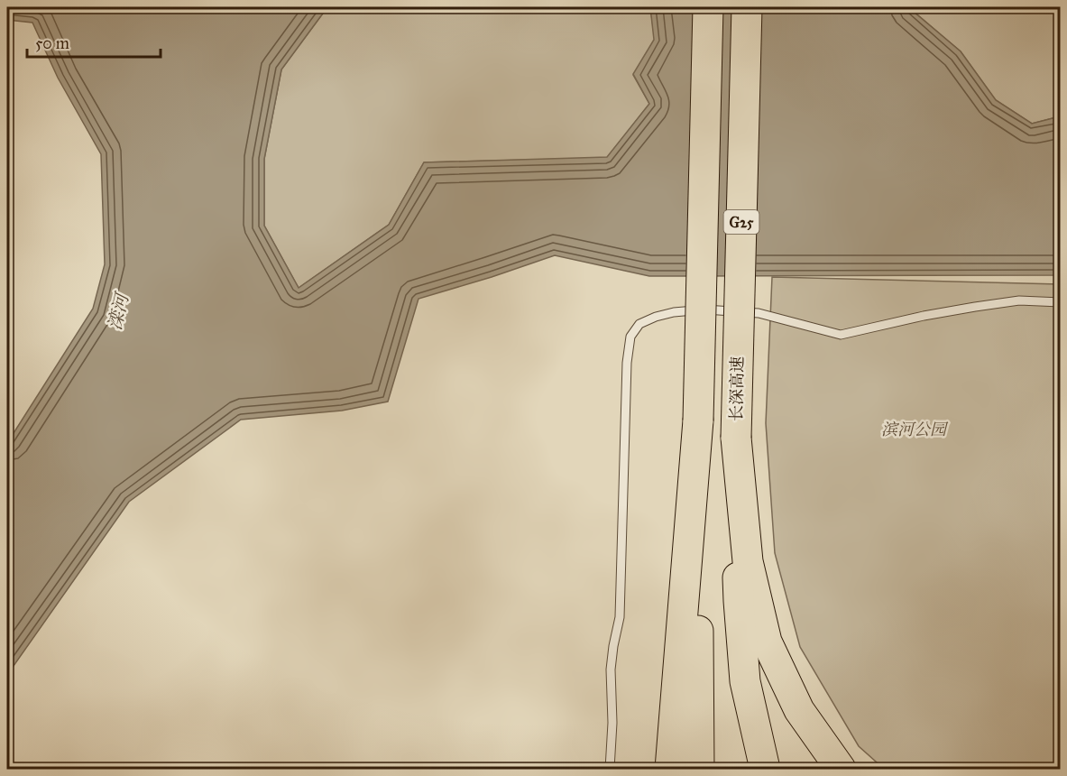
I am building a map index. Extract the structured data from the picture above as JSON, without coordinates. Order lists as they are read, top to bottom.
{
  "streets": {
    "highway": ["G25", "长深高速"]
  },
  "water": ["滦河"],
  "parks": ["滨河公园"],
  "scale_bar": "50 m"
}
